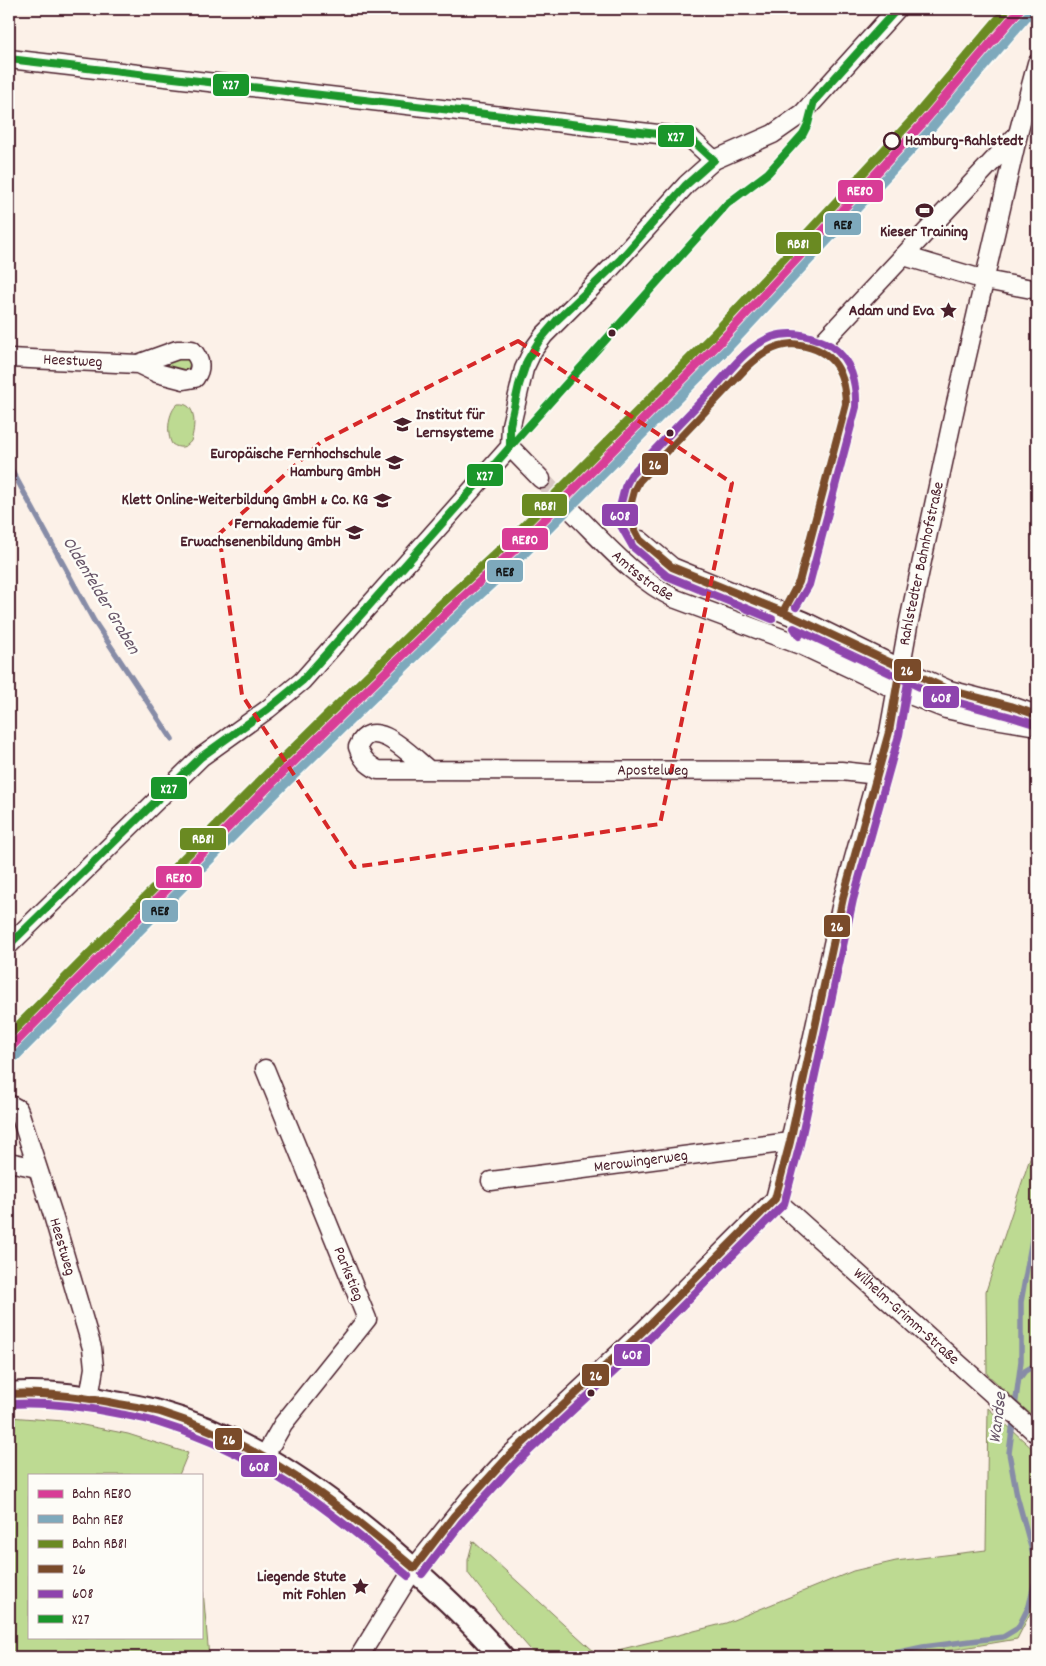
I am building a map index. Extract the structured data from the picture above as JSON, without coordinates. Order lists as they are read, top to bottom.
{
  "streets": {
    "street": [
      "Heestweg",
      "Rahlstedter Bahnhofstraße",
      "Amtsstraße",
      "Apostelweg",
      "Merowingerweg",
      "Parkstieg",
      "Wilhelm-Grimm-Straße"
    ]
  },
  "crossings": [
    ["Rahlstedter Bahnhofstraße", "Amtsstraße"],
    ["Rahlstedter Bahnhofstraße", "Apostelweg"],
    ["Rahlstedter Bahnhofstraße", "Merowingerweg"],
    ["Rahlstedter Bahnhofstraße", "Wilhelm-Grimm-Straße"]
  ],
  "water": ["Oldenfelder Graben", "Wandse"],
  "places": {
    "other": ["Hamburg-Rahlstedt"],
    "sports": ["Kieser Training"],
    "place": ["Adam und Eva", "Liegende Stute mit Fohlen"],
    "school or university": [
      "Institut für Lernsysteme",
      "Europäische Fernhochschule Hamburg GmbH",
      "Klett Online-Weiterbildung GmbH & Co. KG",
      "Fernakademie für Erwachsenenbildung GmbH"
    ]
  },
  "lines": [
    "rail line RE80",
    "rail line RB81",
    "transit line X27",
    "rail line RE8",
    "transit line 608",
    "transit line 26"
  ],
  "legend": [
    "Bahn RE80",
    "Bahn RE8",
    "Bahn RB81",
    "26",
    "608",
    "X27"
  ]
}
